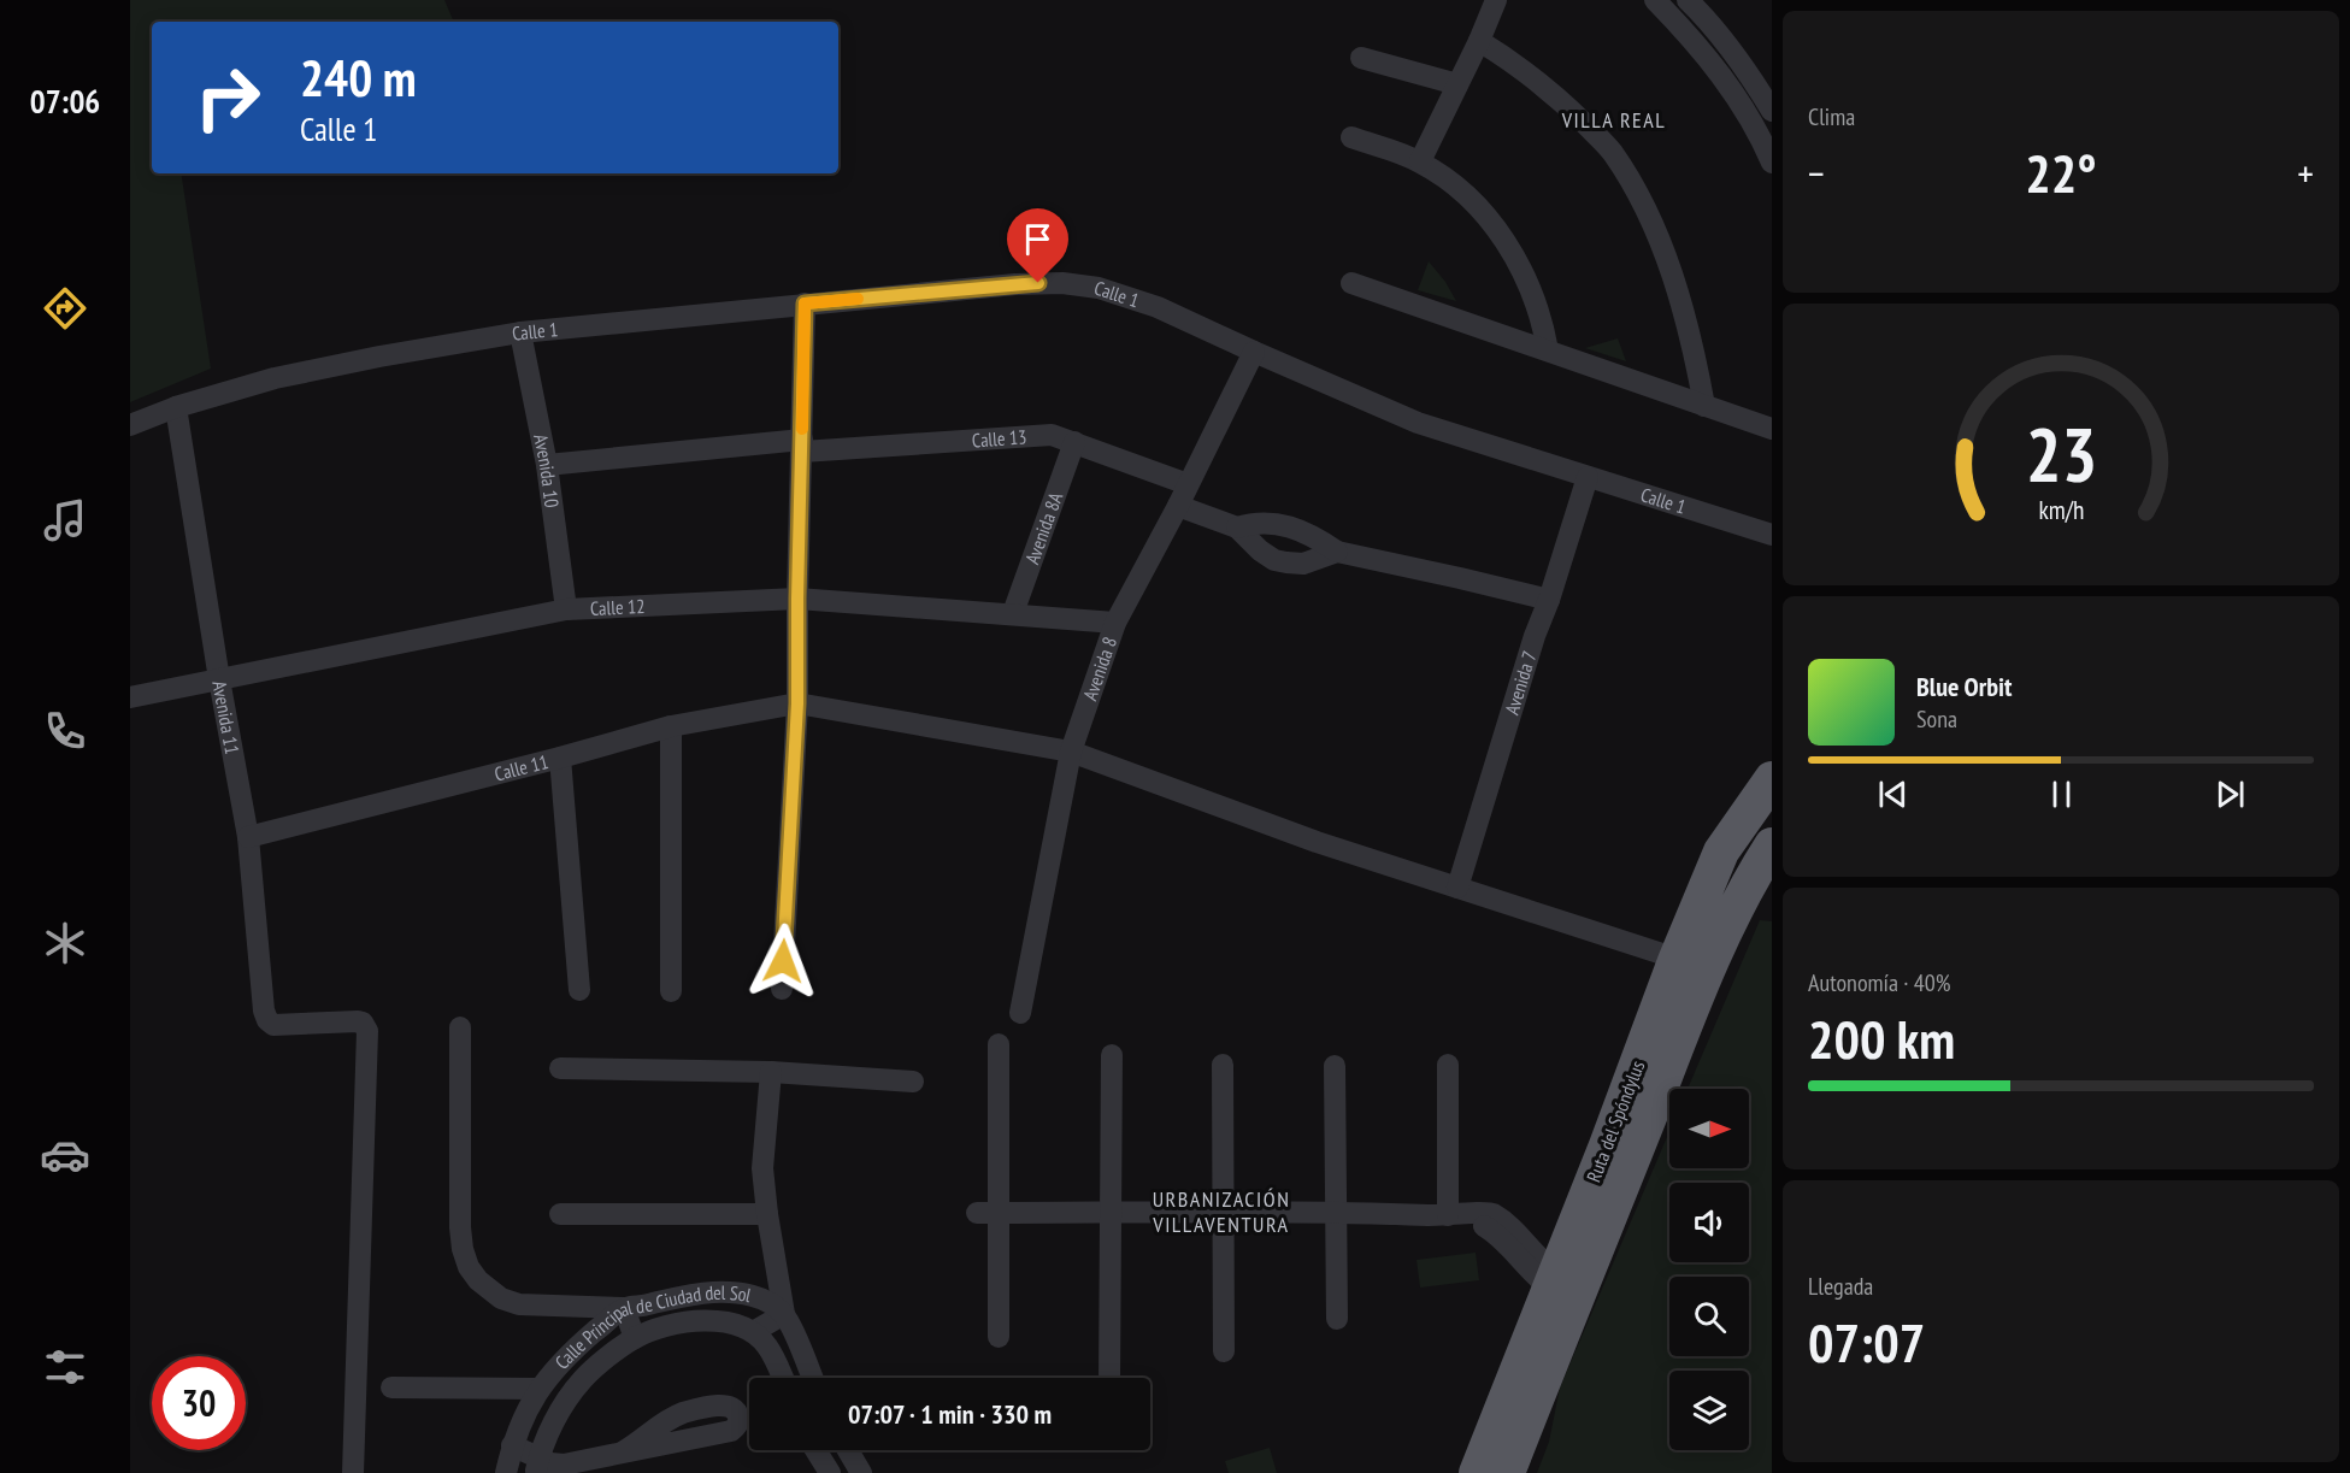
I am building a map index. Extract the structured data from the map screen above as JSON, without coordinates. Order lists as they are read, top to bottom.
{
  "streets": {
    "highway": ["Ruta del Spóndylus"],
    "street": [
      "Calle 1",
      "Calle 13",
      "Avenida 10",
      "Avenida 8A",
      "Calle 12",
      "Avenida 8",
      "Avenida 7",
      "Avenida 11",
      "Calle 11",
      "Calle Principal de Ciudad del Sol"
    ]
  },
  "crossings": [
    ["Calle 1", "Avenida 10"],
    ["Calle 1", "Avenida 8"],
    ["Calle 1", "Avenida 7"],
    ["Calle 1", "Avenida 11"],
    ["Calle 13", "Avenida 10"],
    ["Calle 13", "Avenida 8A"],
    ["Calle 13", "Avenida 8"],
    ["Avenida 10", "Calle 12"],
    ["Avenida 8A", "Calle 12"],
    ["Calle 12", "Avenida 8"],
    ["Calle 12", "Avenida 11"],
    ["Avenida 11", "Calle 11"]
  ],
  "districts": ["VILLA REAL", "URBANIZACIÓN VILLAVENTURA"],
  "north": "right",
  "page": {
    "tabs": "07:06",
    "tile": [
      "Clima",
      ["Autonomía · 40%", "200 km"],
      ["Llegada", "07:07"]
    ],
    "turn": ["240 m", "Calle 1"],
    "heat": ["−", "22°", "+"],
    "song": ["Blue Orbit", "Sona"],
    "limit": "30",
    "trip": "07:07 · 1 min · 330 m",
    "gauge": ["23", "km/h"]
  }
}
